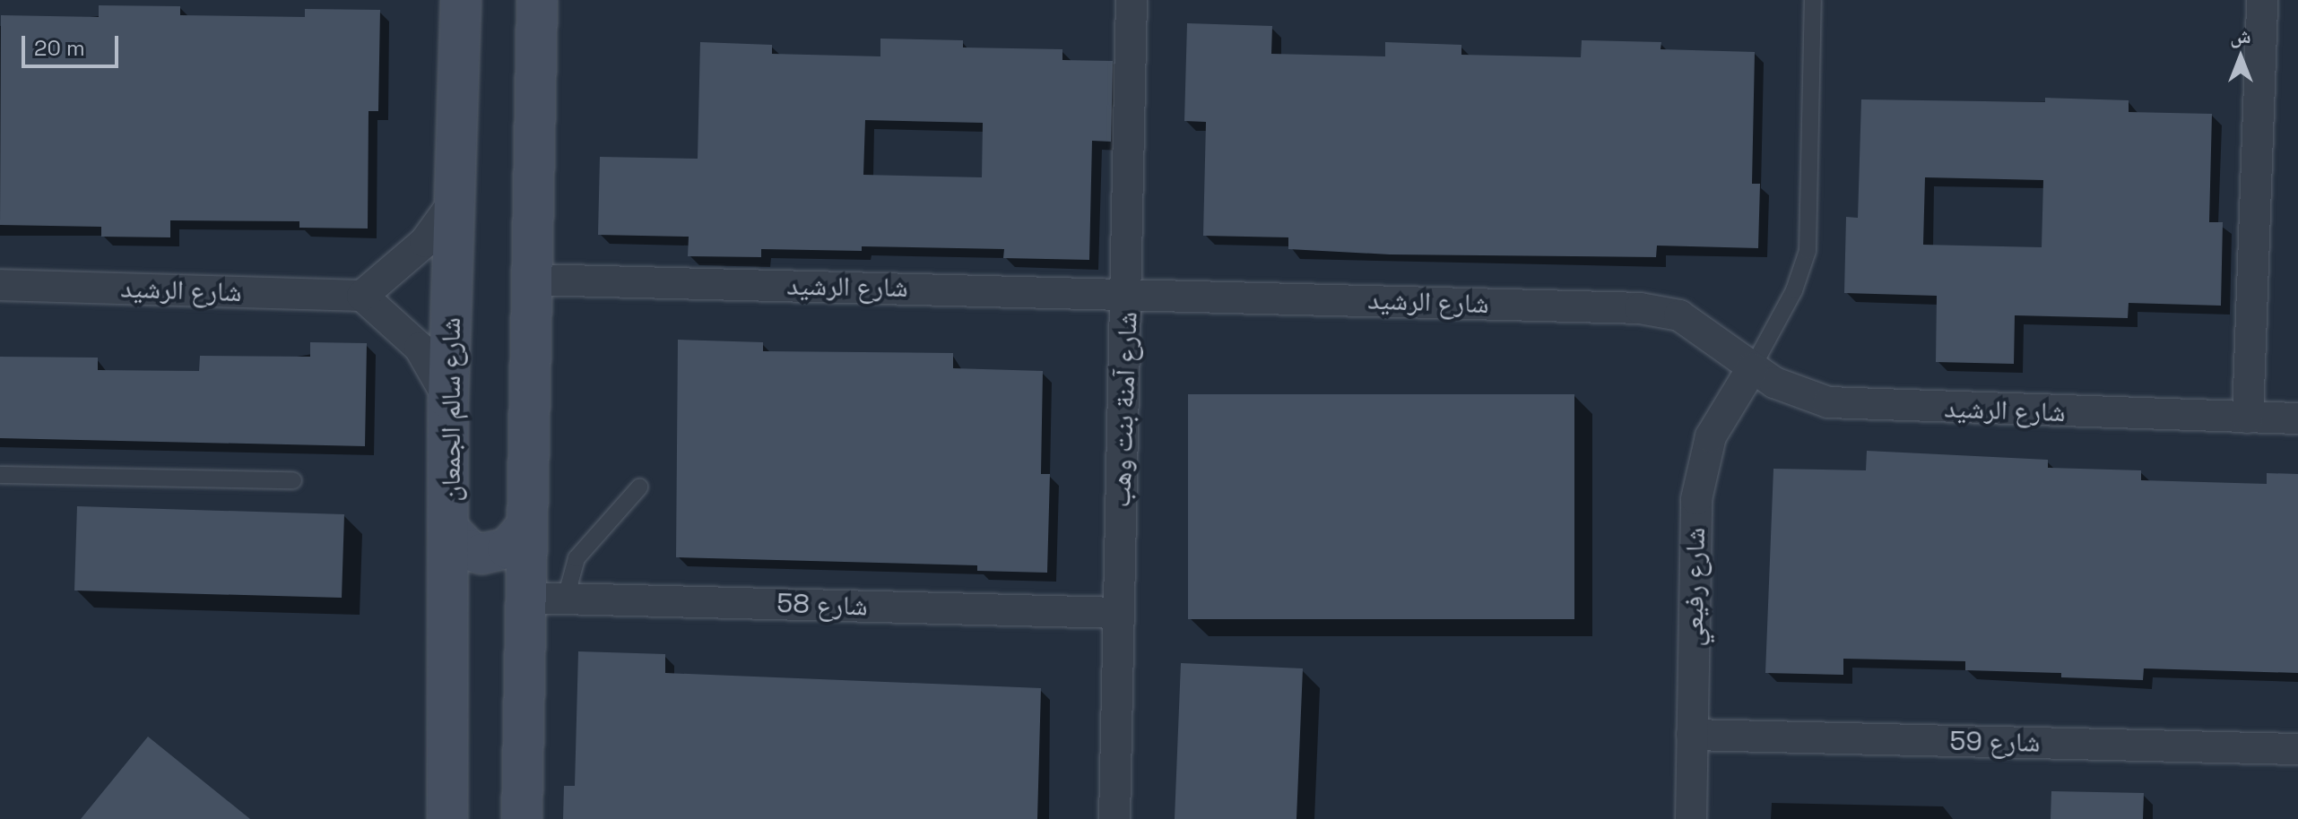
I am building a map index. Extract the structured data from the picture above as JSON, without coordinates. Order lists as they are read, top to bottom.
{
  "streets": {
    "street": [
      "شارع الرشيد",
      "شارع سالم الجمعان",
      "شارع آمنة بنت وهب",
      "شارع رفيعي",
      "شارع 58",
      "شارع 59"
    ]
  },
  "crossings": [
    ["شارع الرشيد", "شارع آمنة بنت وهب"],
    ["شارع الرشيد", "شارع رفيعي"],
    ["شارع آمنة بنت وهب", "شارع 58"],
    ["شارع رفيعي", "شارع 59"]
  ],
  "scale_bar": "20 m",
  "north": "top"
}
